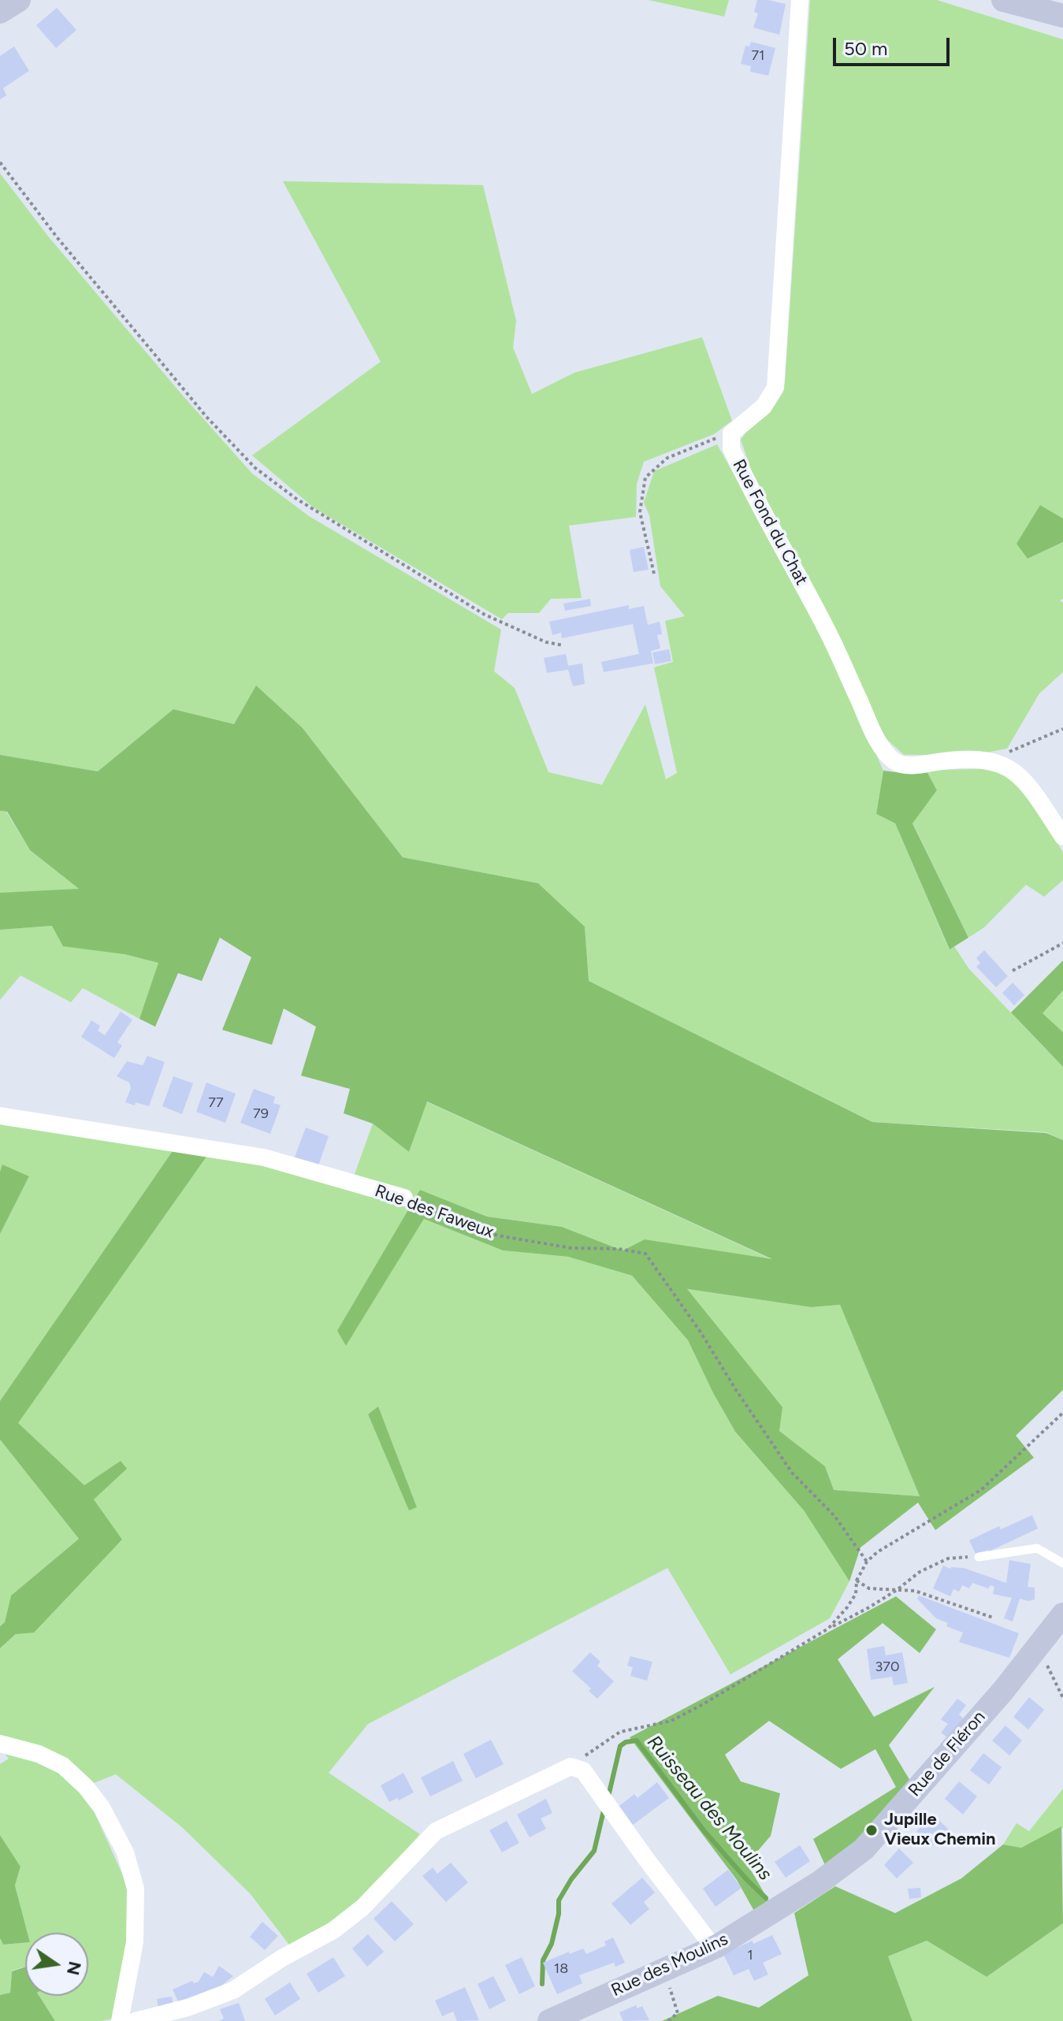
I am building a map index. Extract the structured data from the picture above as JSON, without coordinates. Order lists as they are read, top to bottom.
{
  "streets": {
    "street": [
      "Rue Fond du Chat",
      "Rue des Faweux",
      "Rue de Fléron",
      "Rue des Moulins"
    ]
  },
  "crossings": [
    ["Rue de Fléron", "Rue des Moulins"]
  ],
  "water": ["Ruisseau des Moulins"],
  "places": ["Jupille Vieux Chemin"],
  "house_numbers": [
    "71",
    "77",
    "79",
    "370",
    "1",
    "18"
  ],
  "scale_bar": "50 m",
  "north": "right"
}
